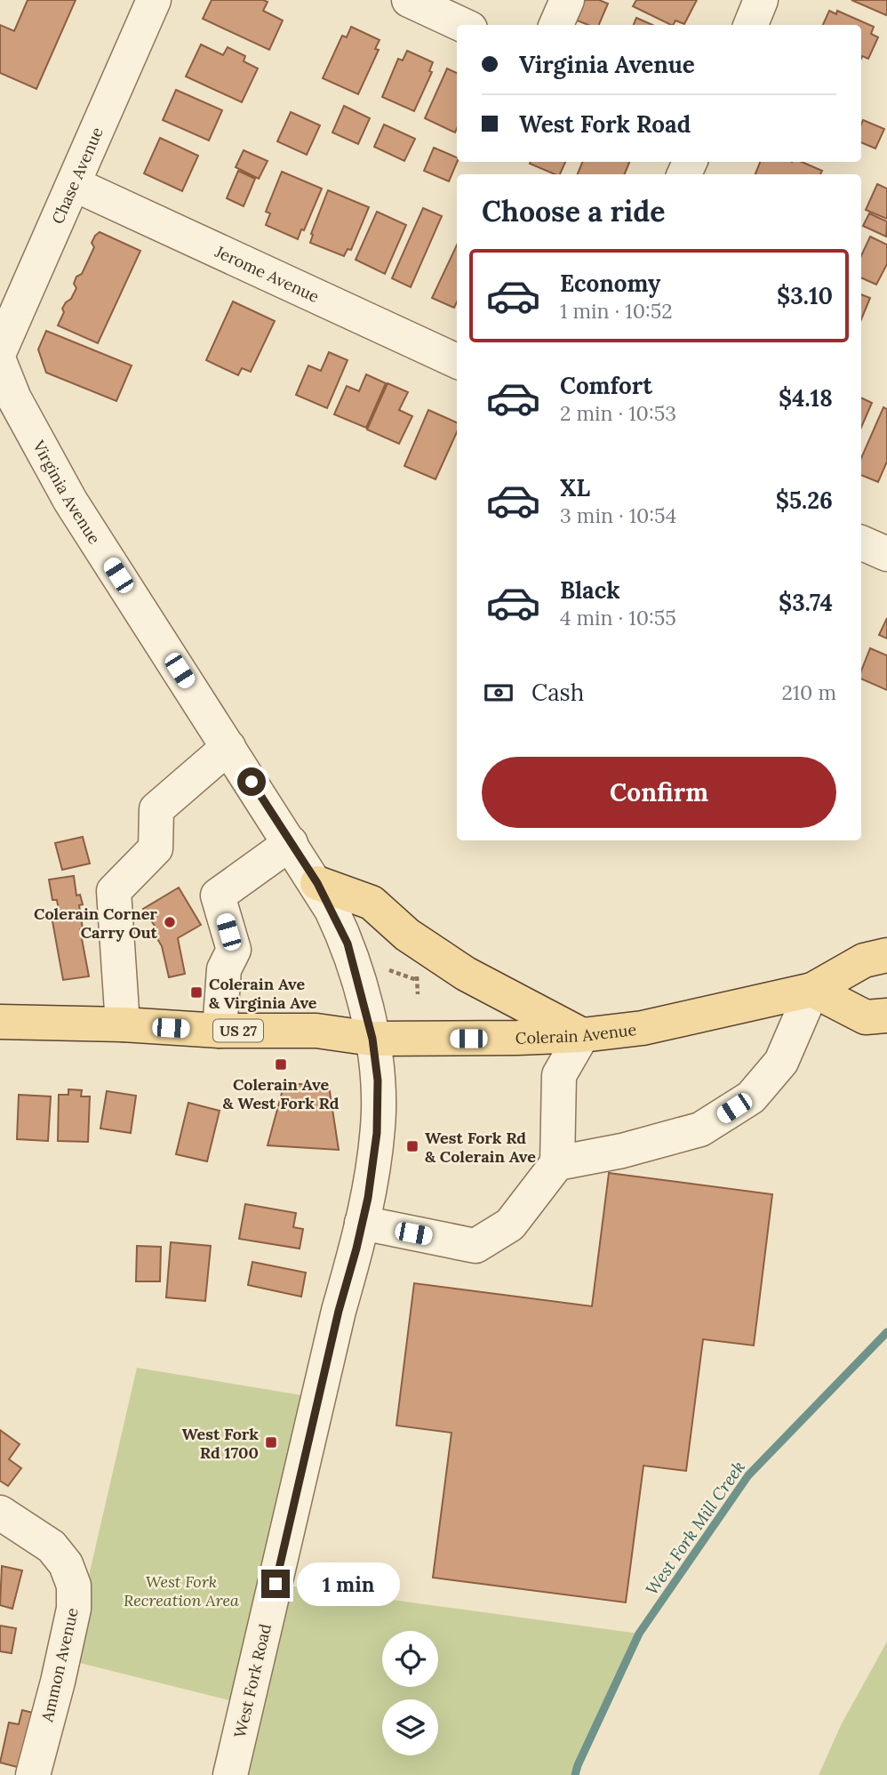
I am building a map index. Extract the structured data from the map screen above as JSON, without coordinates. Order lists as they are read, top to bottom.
{
  "streets": {
    "main road": ["US 27", "Colerain Avenue"],
    "street": [
      "Chase Avenue",
      "Jerome Avenue",
      "Virginia Avenue",
      "Ammon Avenue",
      "West Fork Road"
    ]
  },
  "crossings": [
    ["Chase Avenue", "Jerome Avenue"],
    ["Virginia Avenue", "Colerain Avenue"],
    ["Virginia Avenue", "West Fork Road"],
    ["US 27", "Colerain Avenue"],
    ["Colerain Avenue", "West Fork Road"]
  ],
  "water": ["West Fork Mill Creek"],
  "parks": ["West Fork Recreation Area"],
  "places": {
    "other": ["Colerain Corner Carry Out"],
    "transit": [
      "Colerain Ave & Virginia Ave",
      "Colerain Ave & West Fork Rd",
      "West Fork Rd & Colerain Ave",
      "West Fork Rd 1700"
    ]
  },
  "page": {
    "banner": ["Virginia Avenue", "West Fork Road"],
    "heading": "Choose a ride",
    "list": [
      {
        "name": "Economy",
        "note": "1 min · 10:52",
        "value": "$3.10"
      },
      {
        "name": "Comfort",
        "note": "2 min · 10:53",
        "value": "$4.18"
      },
      {
        "name": "XL",
        "note": "3 min · 10:54",
        "value": "$5.26"
      },
      {
        "name": "Black",
        "note": "4 min · 10:55",
        "value": "$3.74"
      }
    ],
    "pay": ["Cash", "210 m"],
    "buttons": "Confirm",
    "bubble": "1 min"
  }
}
